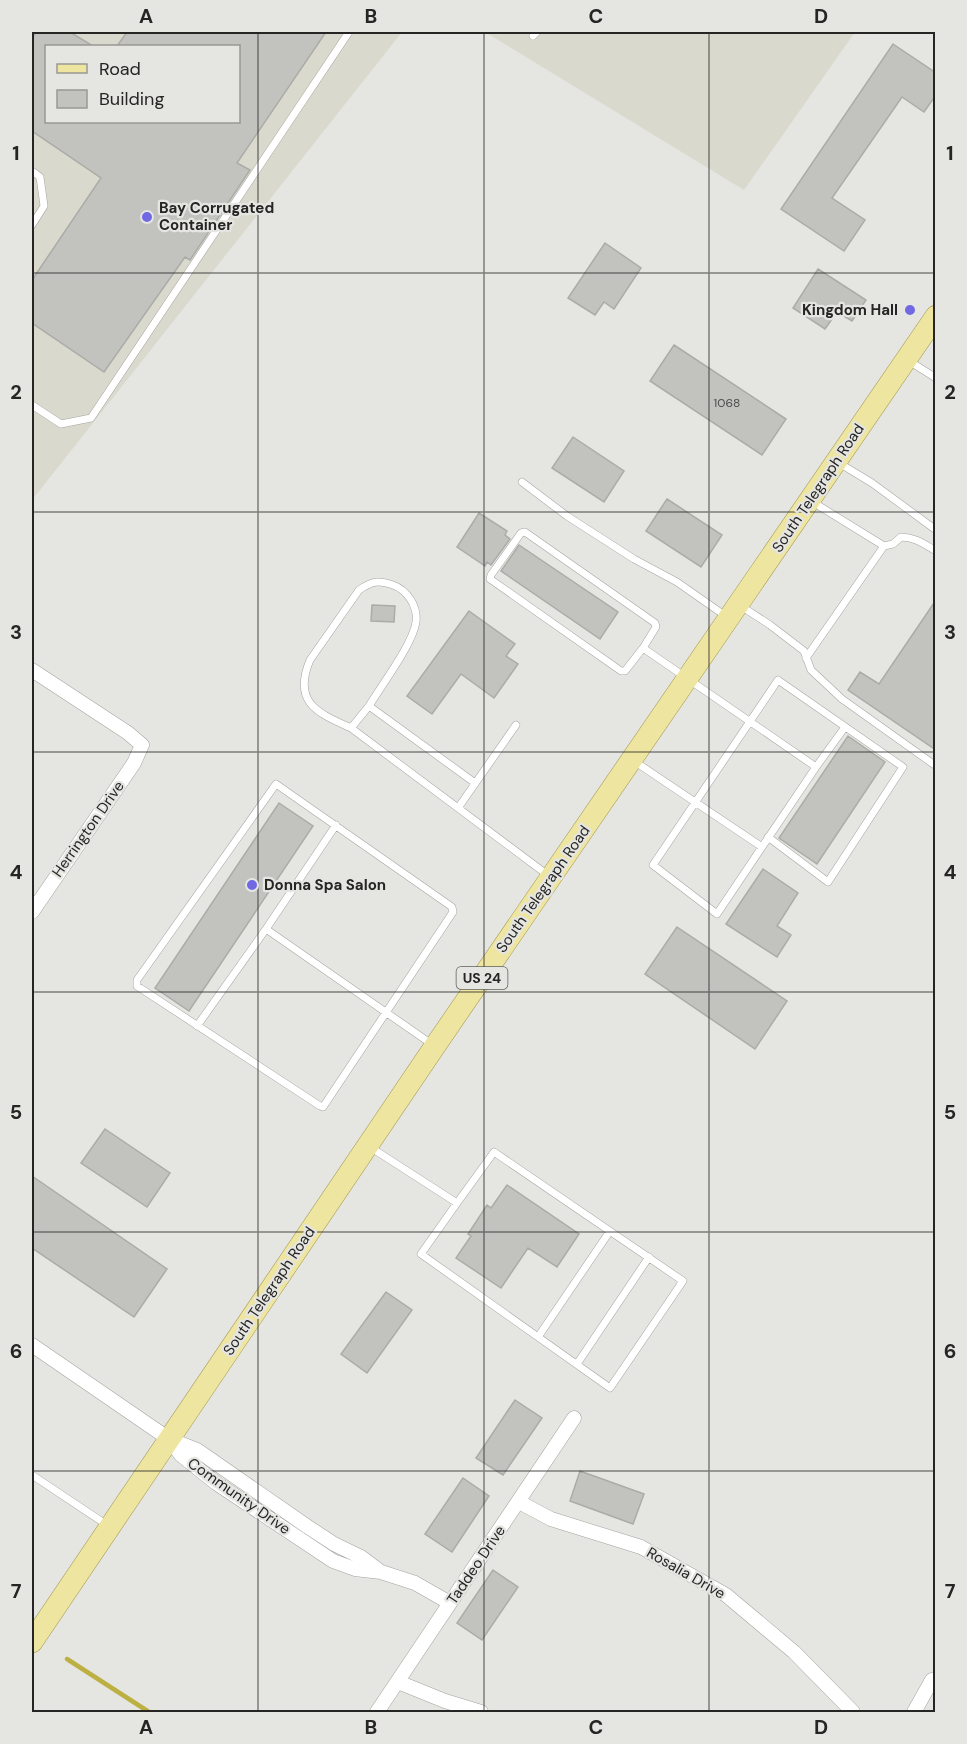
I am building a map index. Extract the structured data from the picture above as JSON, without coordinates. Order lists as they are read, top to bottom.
{
  "streets": {
    "main road": ["South Telegraph Road", "US 24"],
    "street": [
      "Herrington Drive",
      "Community Drive",
      "Taddeo Drive",
      "Rosalia Drive"
    ]
  },
  "crossings": [
    ["South Telegraph Road", "Community Drive"],
    ["Community Drive", "Taddeo Drive"],
    ["Taddeo Drive", "Rosalia Drive"]
  ],
  "places": ["Bay Corrugated Container", "Kingdom Hall", "Donna Spa Salon"],
  "house_numbers": ["1068"],
  "legend": ["Road", "Building"],
  "grid": {
    "columns": [
      "A",
      "B",
      "C",
      "D"
    ],
    "rows": [
      "1",
      "2",
      "3",
      "4",
      "5",
      "6",
      "7"
    ]
  }
}
